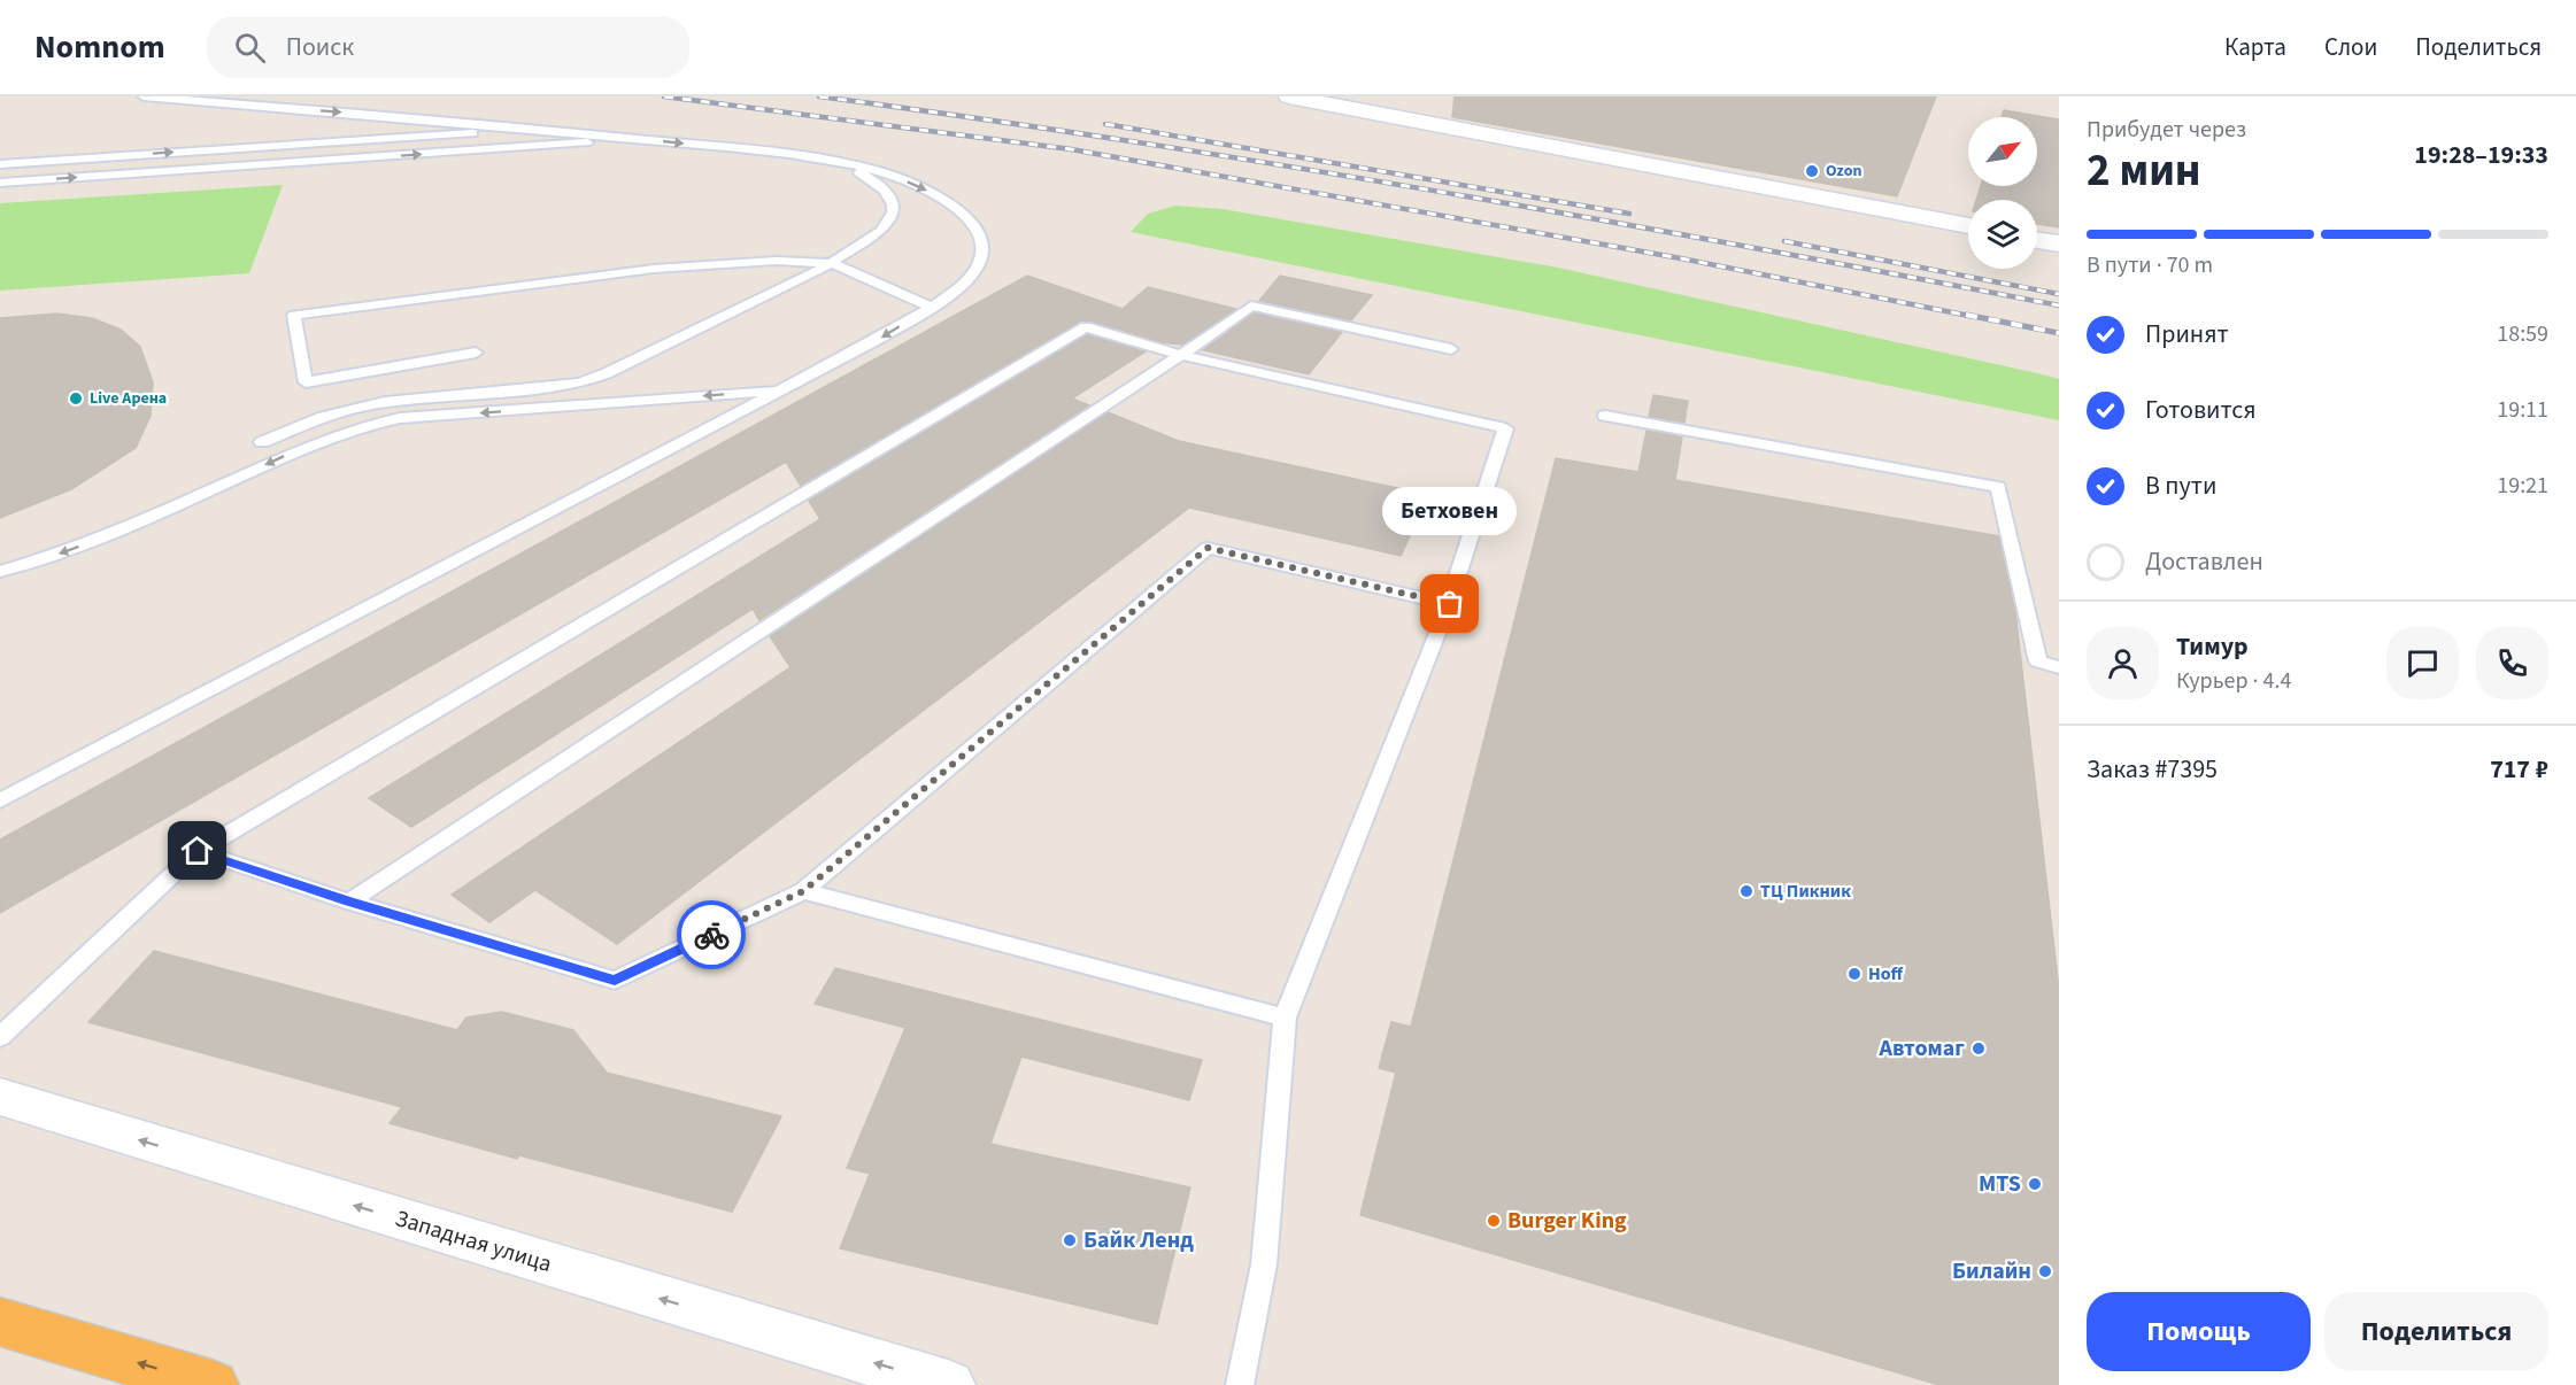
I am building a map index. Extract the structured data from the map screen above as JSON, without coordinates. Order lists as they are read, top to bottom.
{
  "streets": {
    "street": ["Западная улица"]
  },
  "one_way": ["Западная улица"],
  "places": [
    "Ozon",
    "Live Арена",
    "Бетховен",
    "ТЦ Пикник",
    "Hoff",
    "Автомаг",
    "MTS",
    "Burger King",
    "Байк Ленд",
    "Билайн"
  ],
  "north": "top right",
  "page": {
    "header": "Nomnom",
    "search": "Поиск",
    "nav": ["Карта", "Слои", "Поделиться"],
    "heading": ["2 мин", "Прибудет через", "19:28–19:33"],
    "panel": [
      "Тимур",
      "Курьер · 4.4",
      "Заказ #7395",
      "717 ₽"
    ],
    "bar": "В пути · 70 m",
    "list": [
      ["Принят", "18:59"],
      ["Готовится", "19:11"],
      ["В пути", "19:21"],
      "Доставлен"
    ],
    "bubble": "Бетховен",
    "buttons": ["Помощь", "Поделиться"]
  }
}
